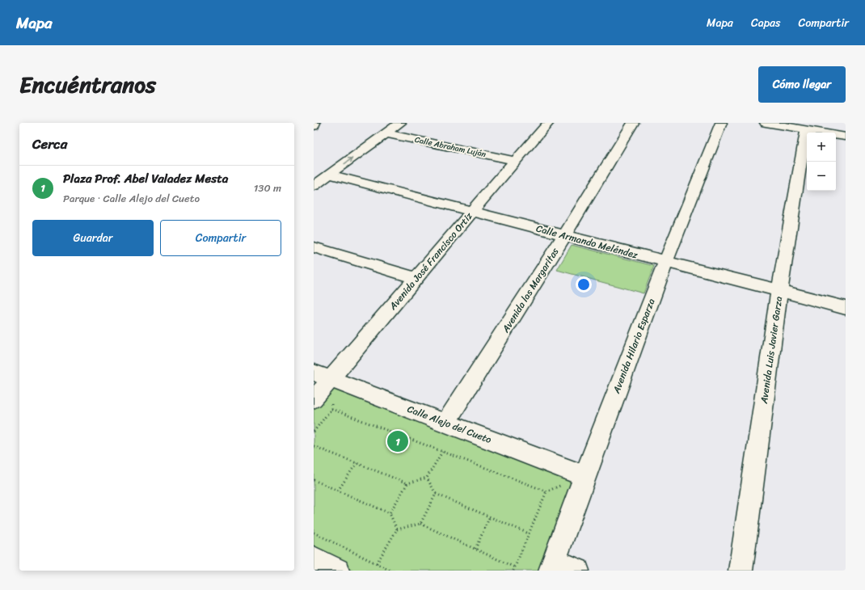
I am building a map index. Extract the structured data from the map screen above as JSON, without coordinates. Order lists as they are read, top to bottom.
{
  "streets": {
    "street": [
      "Calle Abraham Luján",
      "Calle Armando Meléndez",
      "Avenida José Francisco Ortiz",
      "Avenida las Margaritas",
      "Avenida Hilario Esparza",
      "Avenida Luis Javier Garza",
      "Calle Alejo del Cueto"
    ]
  },
  "crossings": [
    ["Calle Abraham Luján", "Avenida José Francisco Ortiz"],
    ["Calle Armando Meléndez", "Avenida José Francisco Ortiz"],
    ["Calle Armando Meléndez", "Avenida las Margaritas"],
    ["Calle Armando Meléndez", "Avenida Hilario Esparza"],
    ["Calle Armando Meléndez", "Avenida Luis Javier Garza"],
    ["Avenida José Francisco Ortiz", "Calle Alejo del Cueto"],
    ["Avenida las Margaritas", "Calle Alejo del Cueto"],
    ["Avenida Hilario Esparza", "Calle Alejo del Cueto"]
  ],
  "page": {
    "header": "Mapa",
    "nav": ["Mapa", "Capas", "Compartir"],
    "title": "Encuéntranos",
    "buttons": [
      "Cómo llegar",
      ["Guardar", "Compartir"]
    ],
    "heading": "Cerca",
    "map_buttons": ["+", "−"],
    "list": [
      {
        "mark": "1",
        "name": "Plaza Prof. Abel Valadez Mesta",
        "note": "Parque · Calle Alejo del Cueto",
        "value": "130 m"
      }
    ],
    "pins": "1"
  }
}
